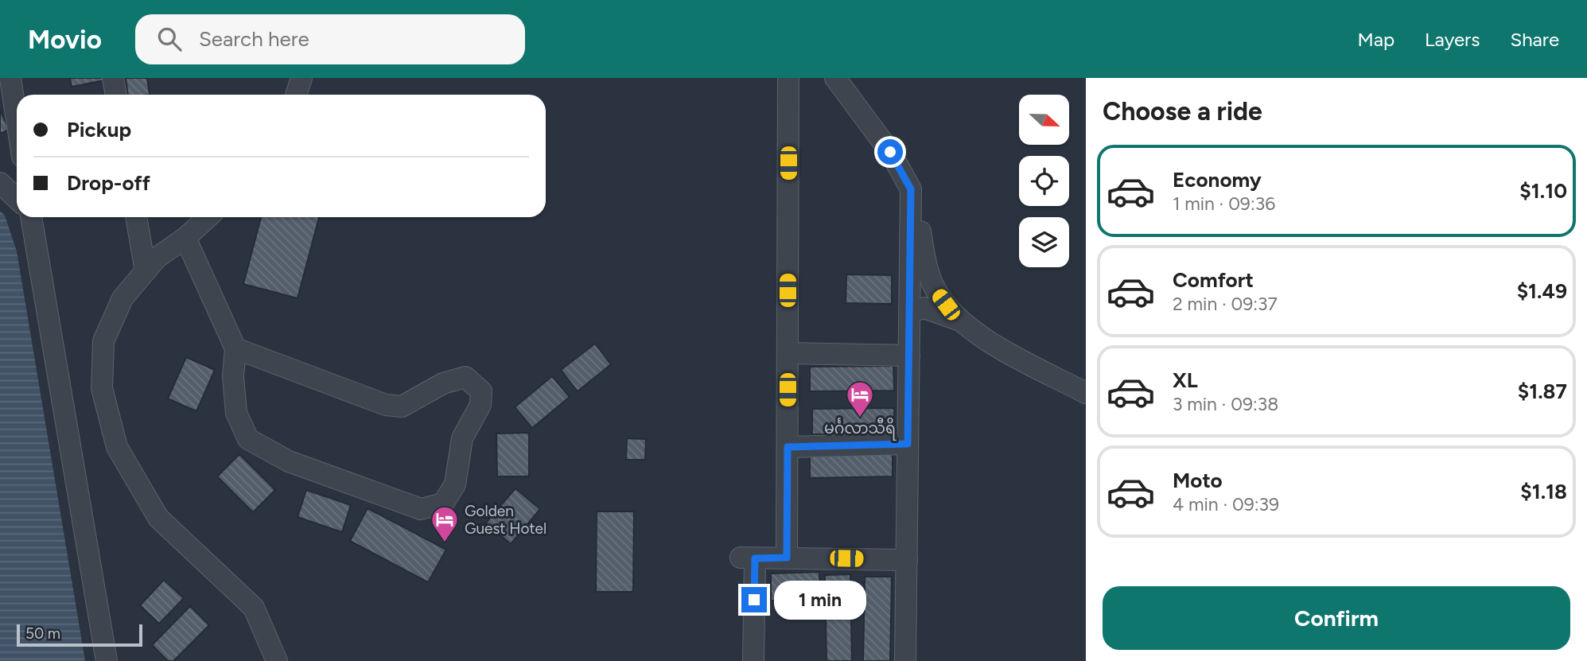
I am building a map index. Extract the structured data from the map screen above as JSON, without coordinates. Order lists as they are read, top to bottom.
{
  "places": {
    "hotel": ["မင်္ဂလာသီရိ", "Golden Guest Hotel"]
  },
  "scale_bar": "50 m",
  "north": "right",
  "page": {
    "header": "Movio",
    "search": "Search here",
    "nav": ["Map", "Layers", "Share"],
    "heading": "Choose a ride",
    "banner": ["Pickup", "Drop-off"],
    "list": [
      {
        "name": "Economy",
        "note": "1 min · 09:36",
        "value": "$1.10"
      },
      {
        "name": "Comfort",
        "note": "2 min · 09:37",
        "value": "$1.49"
      },
      {
        "name": "XL",
        "note": "3 min · 09:38",
        "value": "$1.87"
      },
      {
        "name": "Moto",
        "note": "4 min · 09:39",
        "value": "$1.18"
      }
    ],
    "buttons": "Confirm",
    "bubble": "1 min",
    "scale": "50 m"
  }
}
